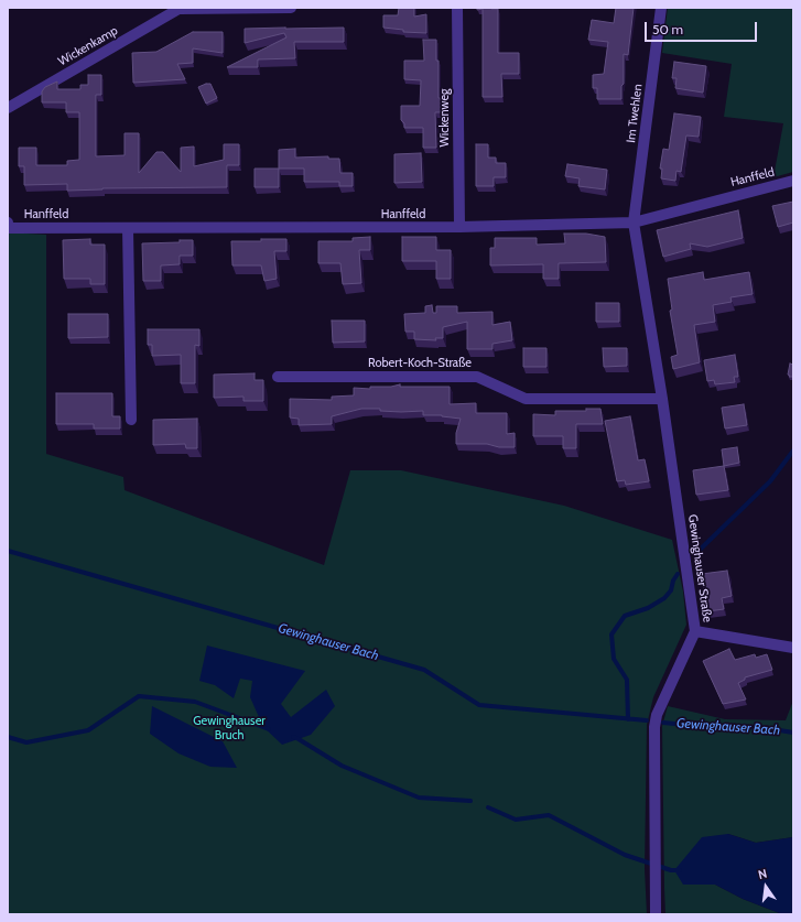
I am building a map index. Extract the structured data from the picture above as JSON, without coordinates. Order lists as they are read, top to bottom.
{
  "streets": {
    "street": [
      "Wickenkamp",
      "Im Twehlen",
      "Wickenweg",
      "Hanffeld",
      "Robert-Koch-Straße",
      "Gewinghauser Straße"
    ]
  },
  "crossings": [
    ["Im Twehlen", "Hanffeld"],
    ["Im Twehlen", "Gewinghauser Straße"],
    ["Wickenweg", "Hanffeld"],
    ["Hanffeld", "Gewinghauser Straße"],
    ["Robert-Koch-Straße", "Gewinghauser Straße"]
  ],
  "water": ["Gewinghauser Bach"],
  "parks": ["Gewinghauser Bruch"],
  "scale_bar": "50 m",
  "north": "top"
}
